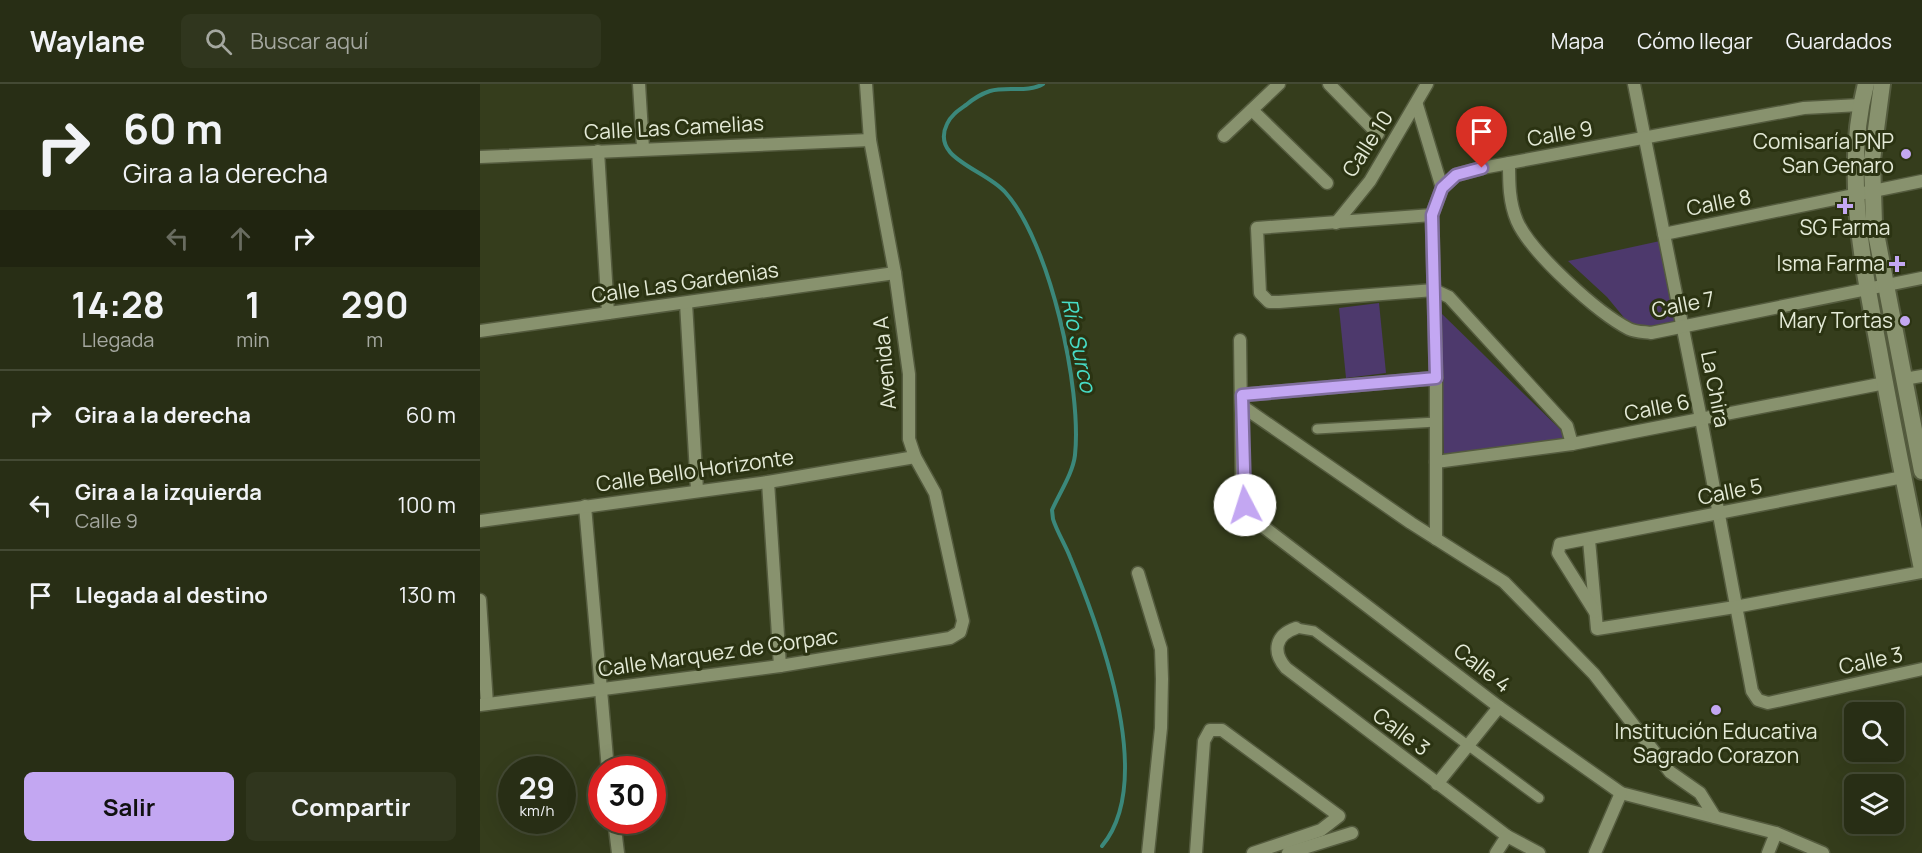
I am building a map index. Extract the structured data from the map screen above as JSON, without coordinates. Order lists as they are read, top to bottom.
{
  "streets": {
    "street": [
      "Calle Las Camelias",
      "Calle 9",
      "Calle 10",
      "Calle 8",
      "Calle Las Gardenias",
      "Calle 7",
      "Avenida A",
      "La Chira",
      "Calle 6",
      "Calle Bello Horizonte",
      "Calle 5",
      "Calle Marquez de Corpac",
      "Calle 3",
      "Calle 4"
    ]
  },
  "crossings": [
    ["Calle Las Camelias", "Avenida A"],
    ["Calle 9", "Calle 7"],
    ["Calle 9", "La Chira"],
    ["Calle 8", "La Chira"],
    ["Calle Las Gardenias", "Avenida A"],
    ["Calle 7", "La Chira"],
    ["Avenida A", "Calle Bello Horizonte"],
    ["Avenida A", "Calle Marquez de Corpac"],
    ["La Chira", "Calle 6"],
    ["La Chira", "Calle 5"],
    ["La Chira", "Calle 3"]
  ],
  "water": ["Río Surco"],
  "places": {
    "other": ["Comisaría PNP San Genaro", "Mary Tortas", "Institución Educativa Sagrado Corazon"],
    "health": ["SG Farma", "Isma Farma"]
  },
  "page": {
    "header": "Waylane",
    "search": "Buscar aquí",
    "nav": ["Mapa", "Cómo llegar", "Guardados"],
    "turn": ["60 m", "Gira a la derecha"],
    "eta": [
      "14:28",
      "Llegada",
      "1",
      "min",
      "290",
      "m"
    ],
    "list": [
      {
        "name": "Gira a la derecha",
        "value": "60 m"
      },
      {
        "name": "Gira a la izquierda",
        "note": "Calle 9",
        "value": "100 m"
      },
      {
        "name": "Llegada al destino",
        "value": "130 m"
      }
    ],
    "speed": "29 km/h",
    "limit": "30",
    "buttons": ["Salir", "Compartir"]
  }
}
